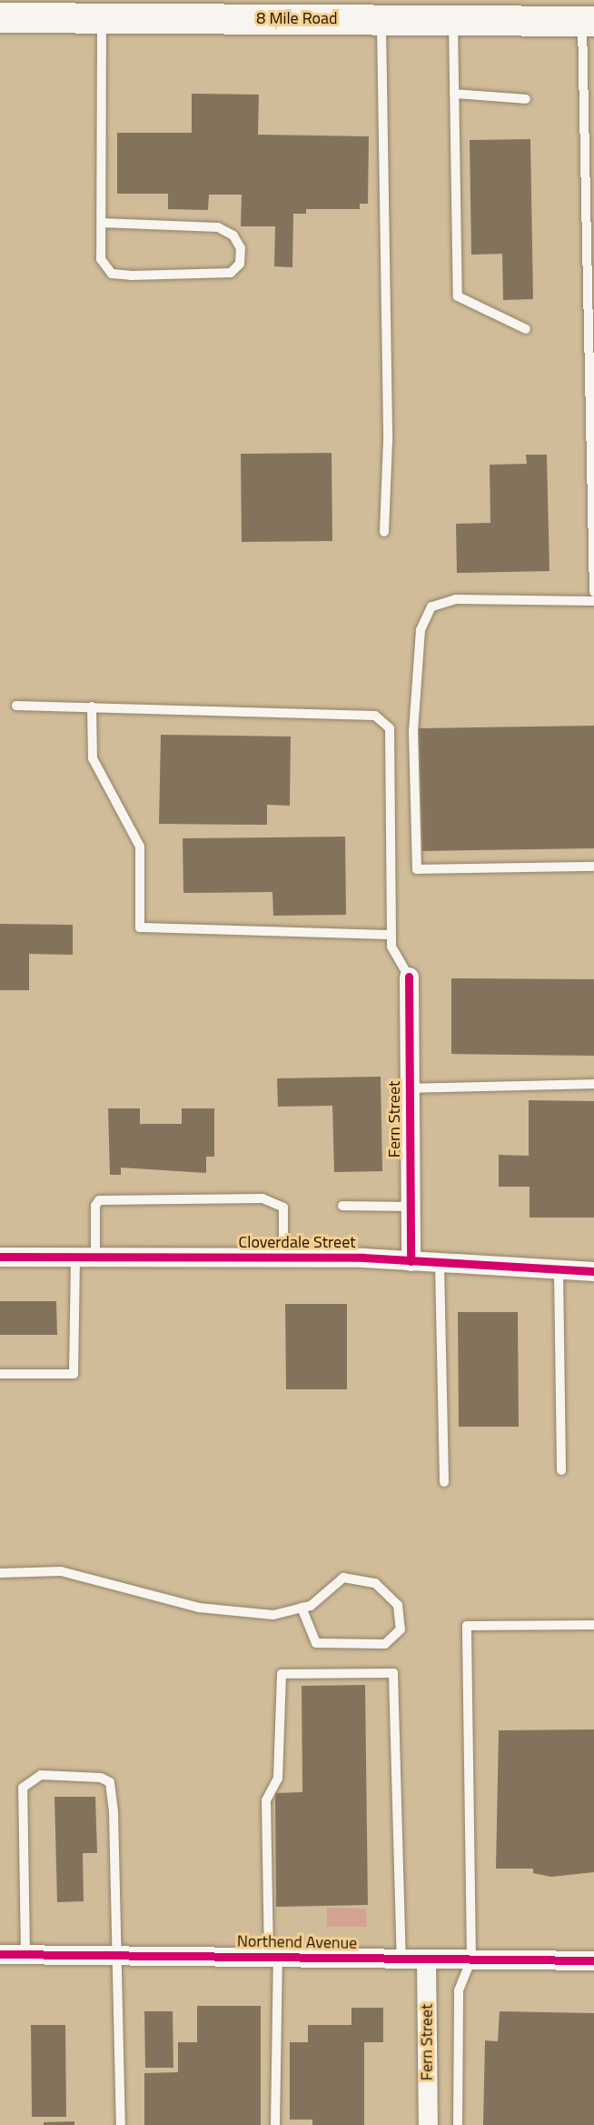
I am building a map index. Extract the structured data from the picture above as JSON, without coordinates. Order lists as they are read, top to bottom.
{
  "streets": {
    "highway": ["8 Mile Road"],
    "street": ["Fern Street", "Cloverdale Street", "Northend Avenue"]
  },
  "crossings": [
    ["Fern Street", "Cloverdale Street"],
    ["Fern Street", "Northend Avenue"]
  ]
}
